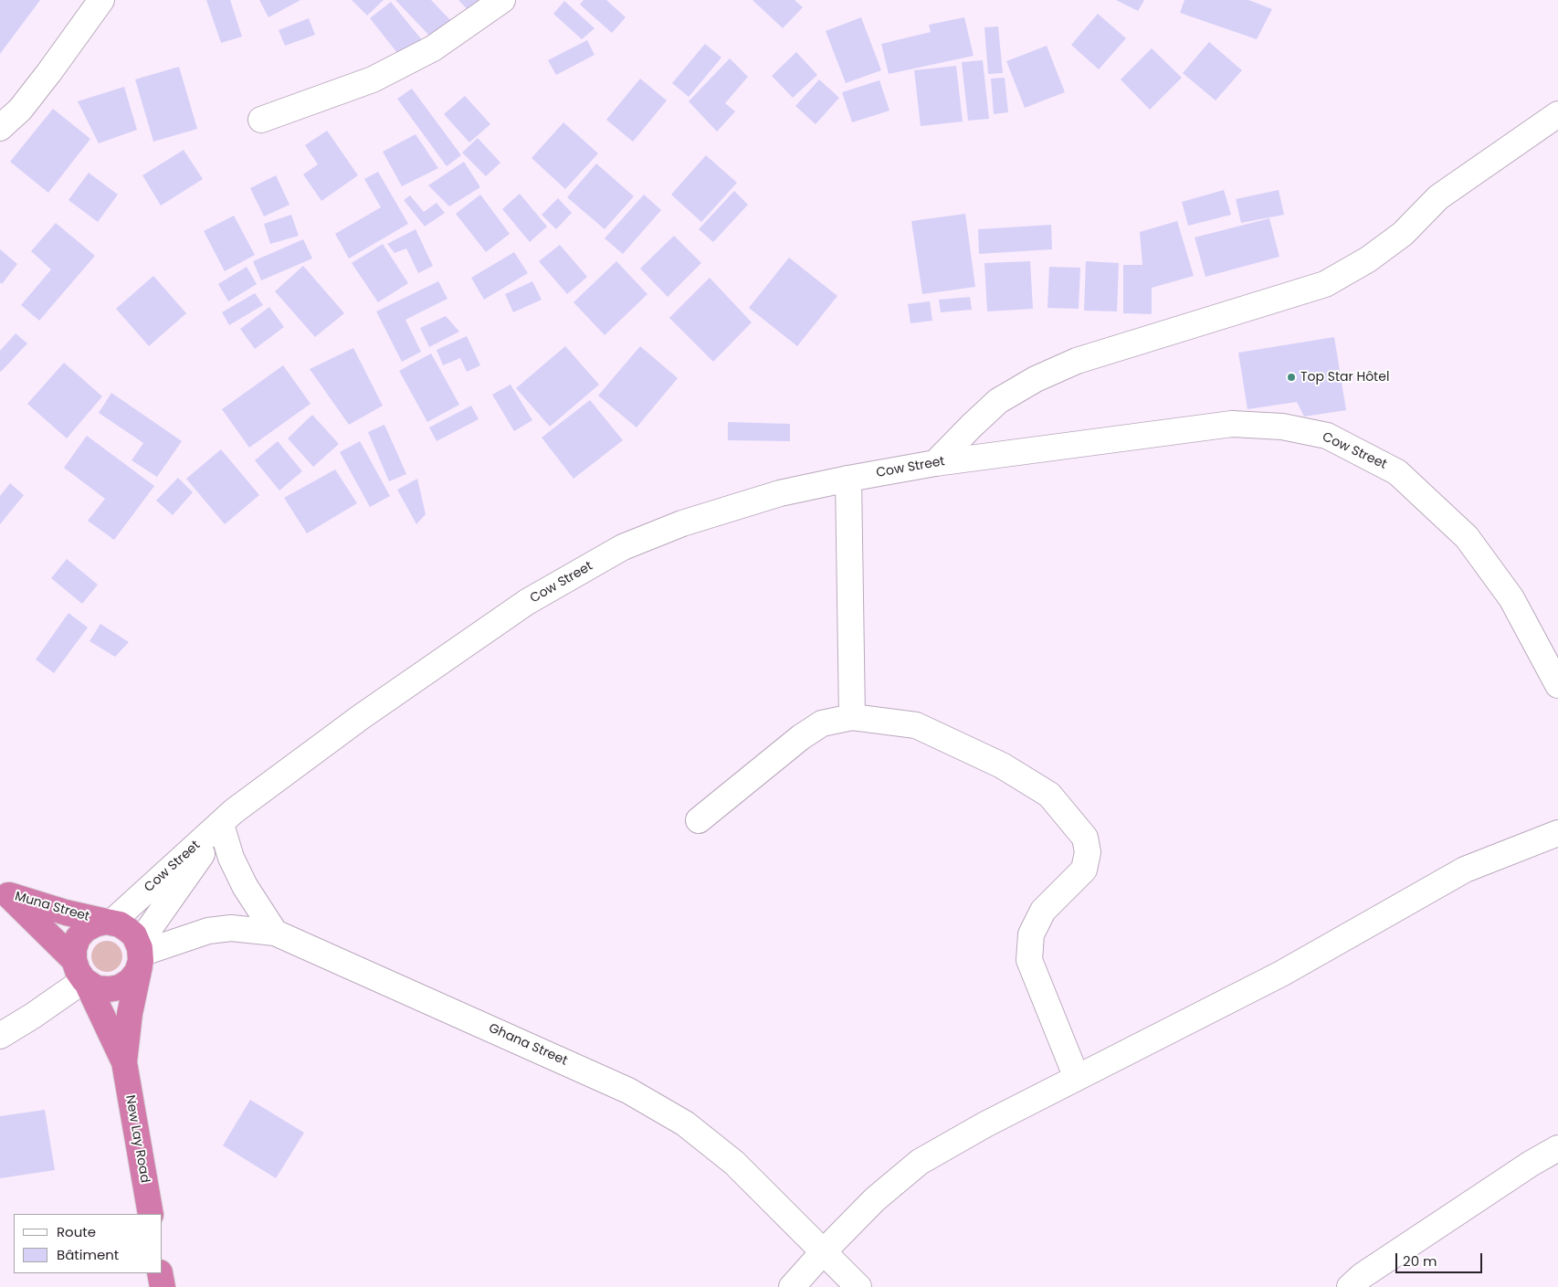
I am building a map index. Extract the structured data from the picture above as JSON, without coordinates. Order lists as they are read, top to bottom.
{
  "streets": {
    "highway": ["Muna Street", "New Lay Road"],
    "street": ["Cow Street", "Ghana Street"]
  },
  "crossings": [
    ["Cow Street", "Muna Street"],
    ["Cow Street", "Ghana Street"],
    ["Muna Street", "Ghana Street"]
  ],
  "places": ["Top Star Hôtel"],
  "legend": ["Route", "Bâtiment"],
  "scale_bar": "20 m"
}
